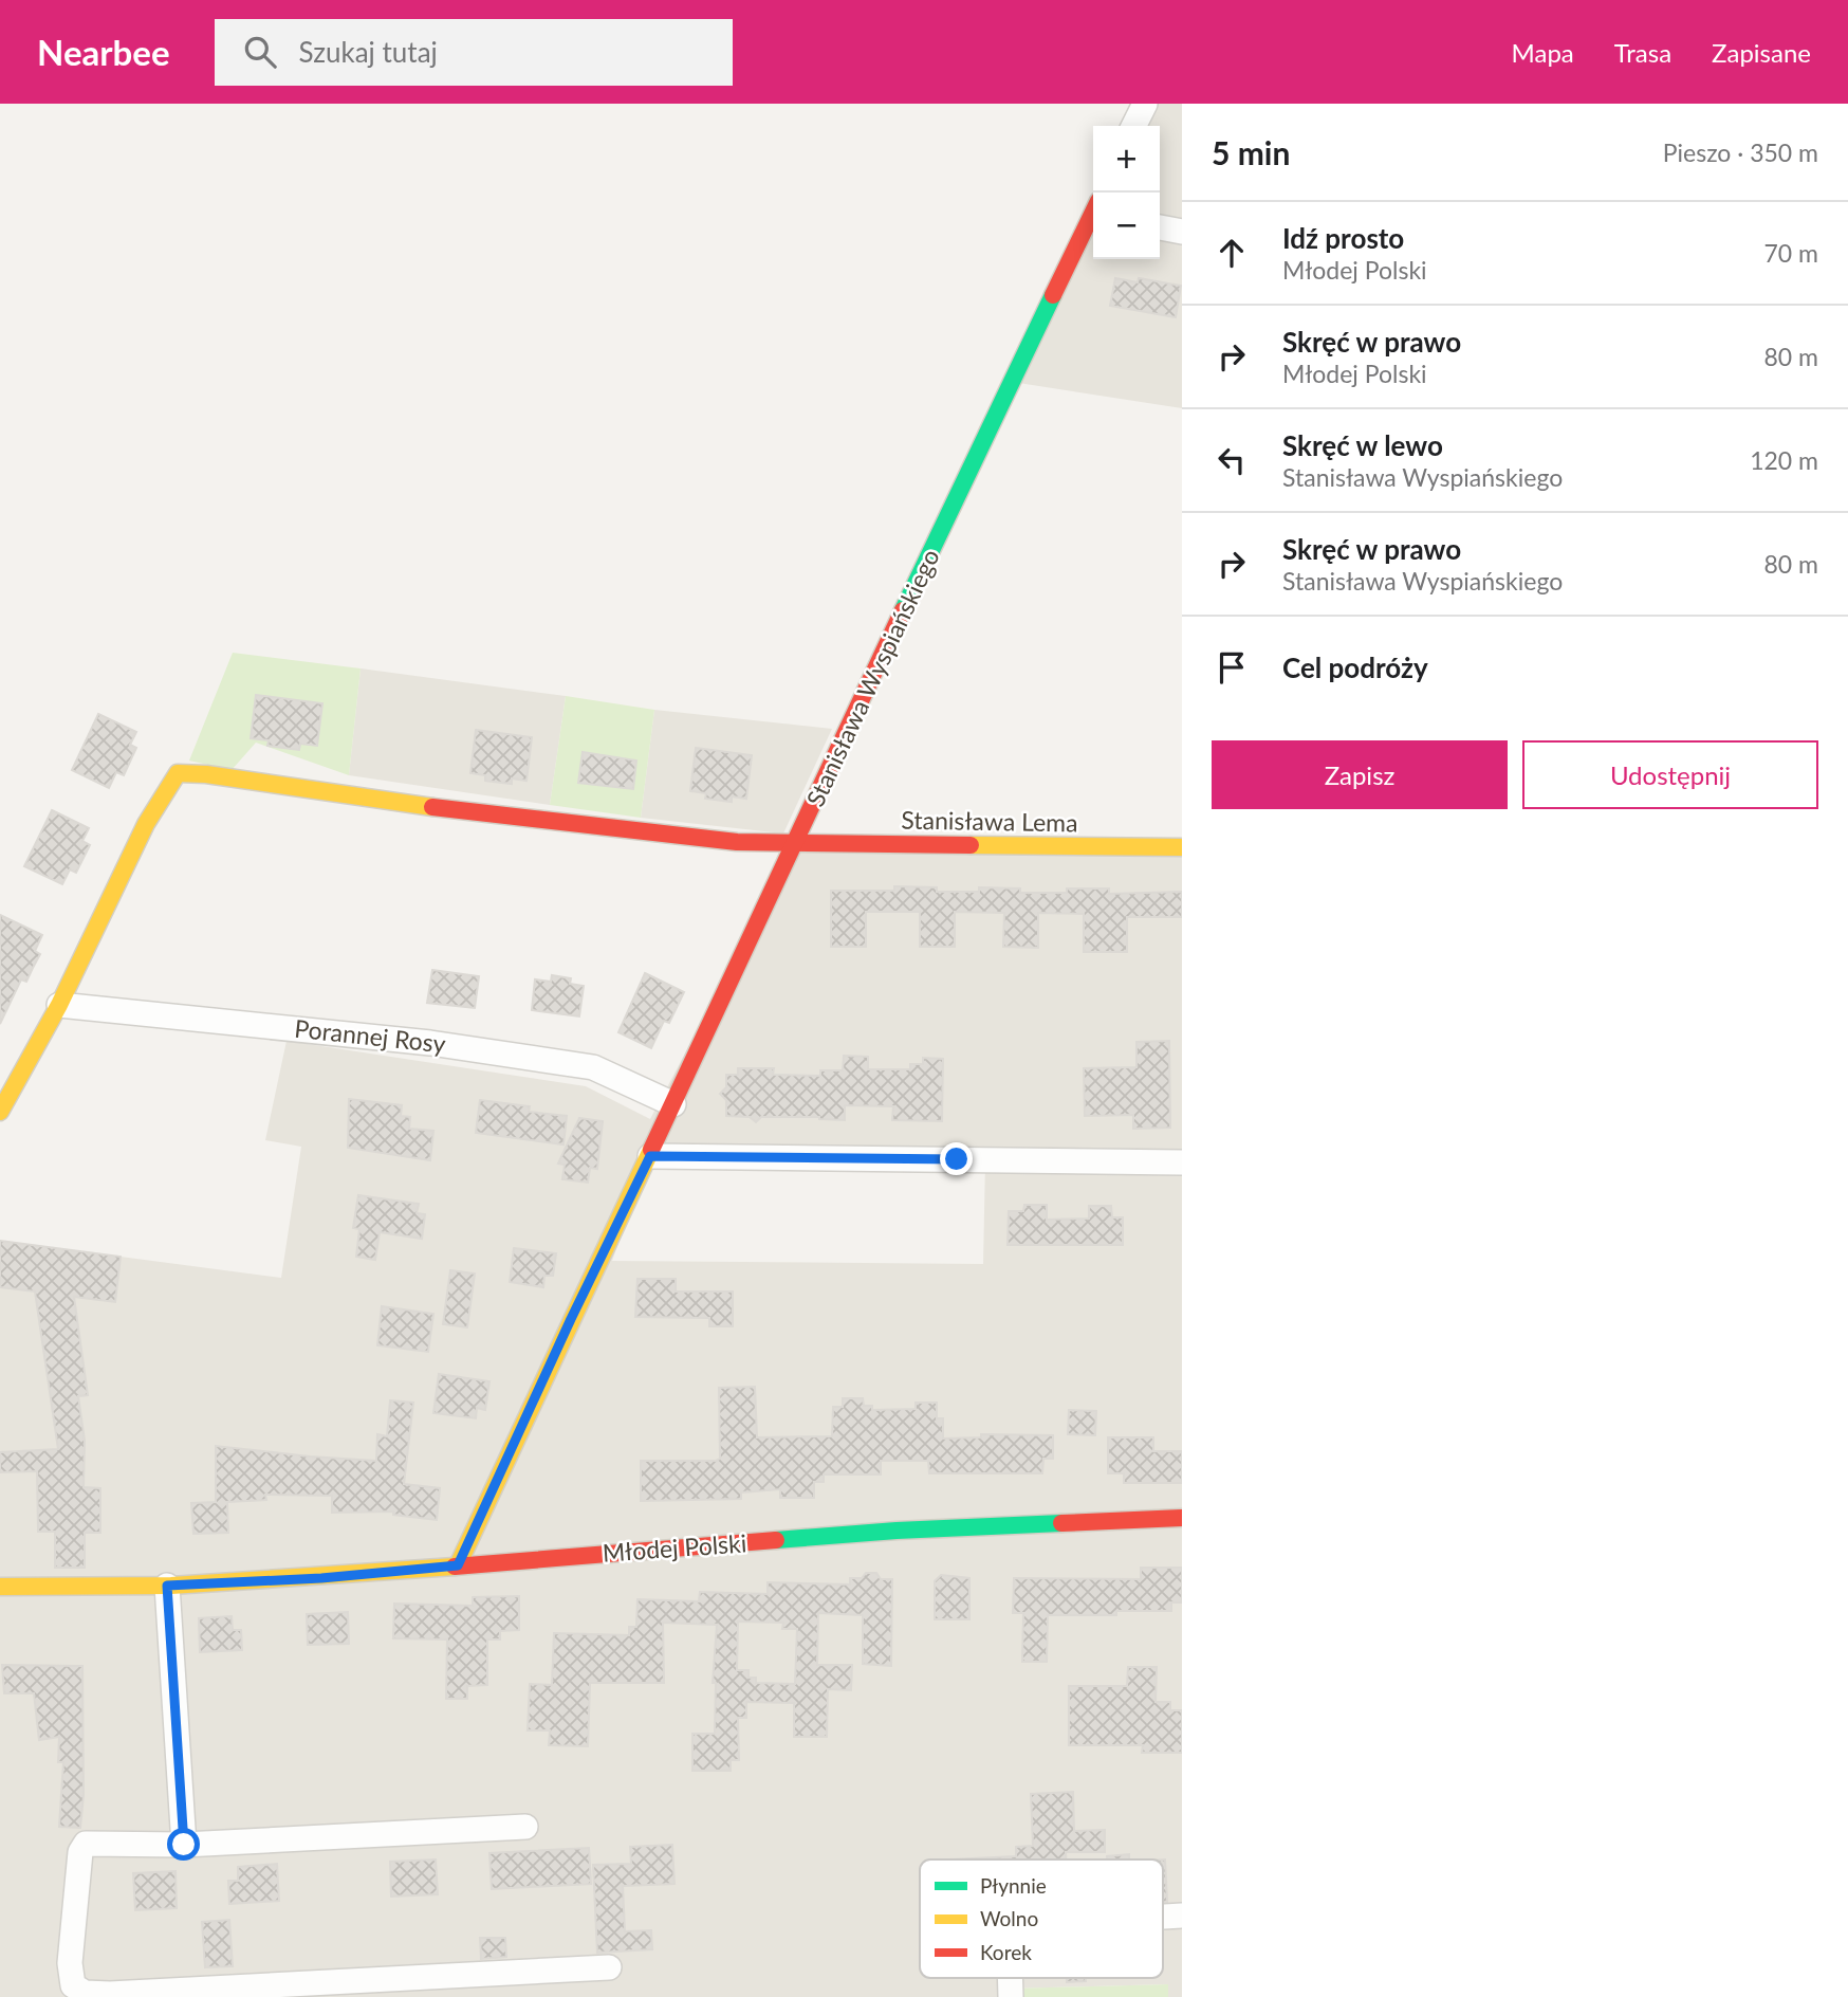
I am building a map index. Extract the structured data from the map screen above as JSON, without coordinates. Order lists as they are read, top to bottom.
{
  "streets": {
    "street": [
      "Stanisława Wyspiańskiego",
      "Stanisława Lema",
      "Porannej Rosy",
      "Młodej Polski"
    ]
  },
  "crossings": [
    ["Stanisława Wyspiańskiego", "Stanisława Lema"],
    ["Stanisława Wyspiańskiego", "Porannej Rosy"],
    ["Stanisława Wyspiańskiego", "Młodej Polski"],
    ["Stanisława Lema", "Porannej Rosy"]
  ],
  "legend": ["Płynnie", "Wolno", "Korek"],
  "page": {
    "header": "Nearbee",
    "search": "Szukaj tutaj",
    "nav": ["Mapa", "Trasa", "Zapisane"],
    "heading": ["5 min", "Pieszo · 350 m"],
    "map_buttons": ["+", "−"],
    "list": [
      ["Idź prosto", "Młodej Polski", "70 m"],
      ["Skręć w prawo", "Młodej Polski", "80 m"],
      ["Skręć w lewo", "Stanisława Wyspiańskiego", "120 m"],
      ["Skręć w prawo", "Stanisława Wyspiańskiego", "80 m"],
      "Cel podróży"
    ],
    "buttons": ["Zapisz", "Udostępnij"]
  }
}
